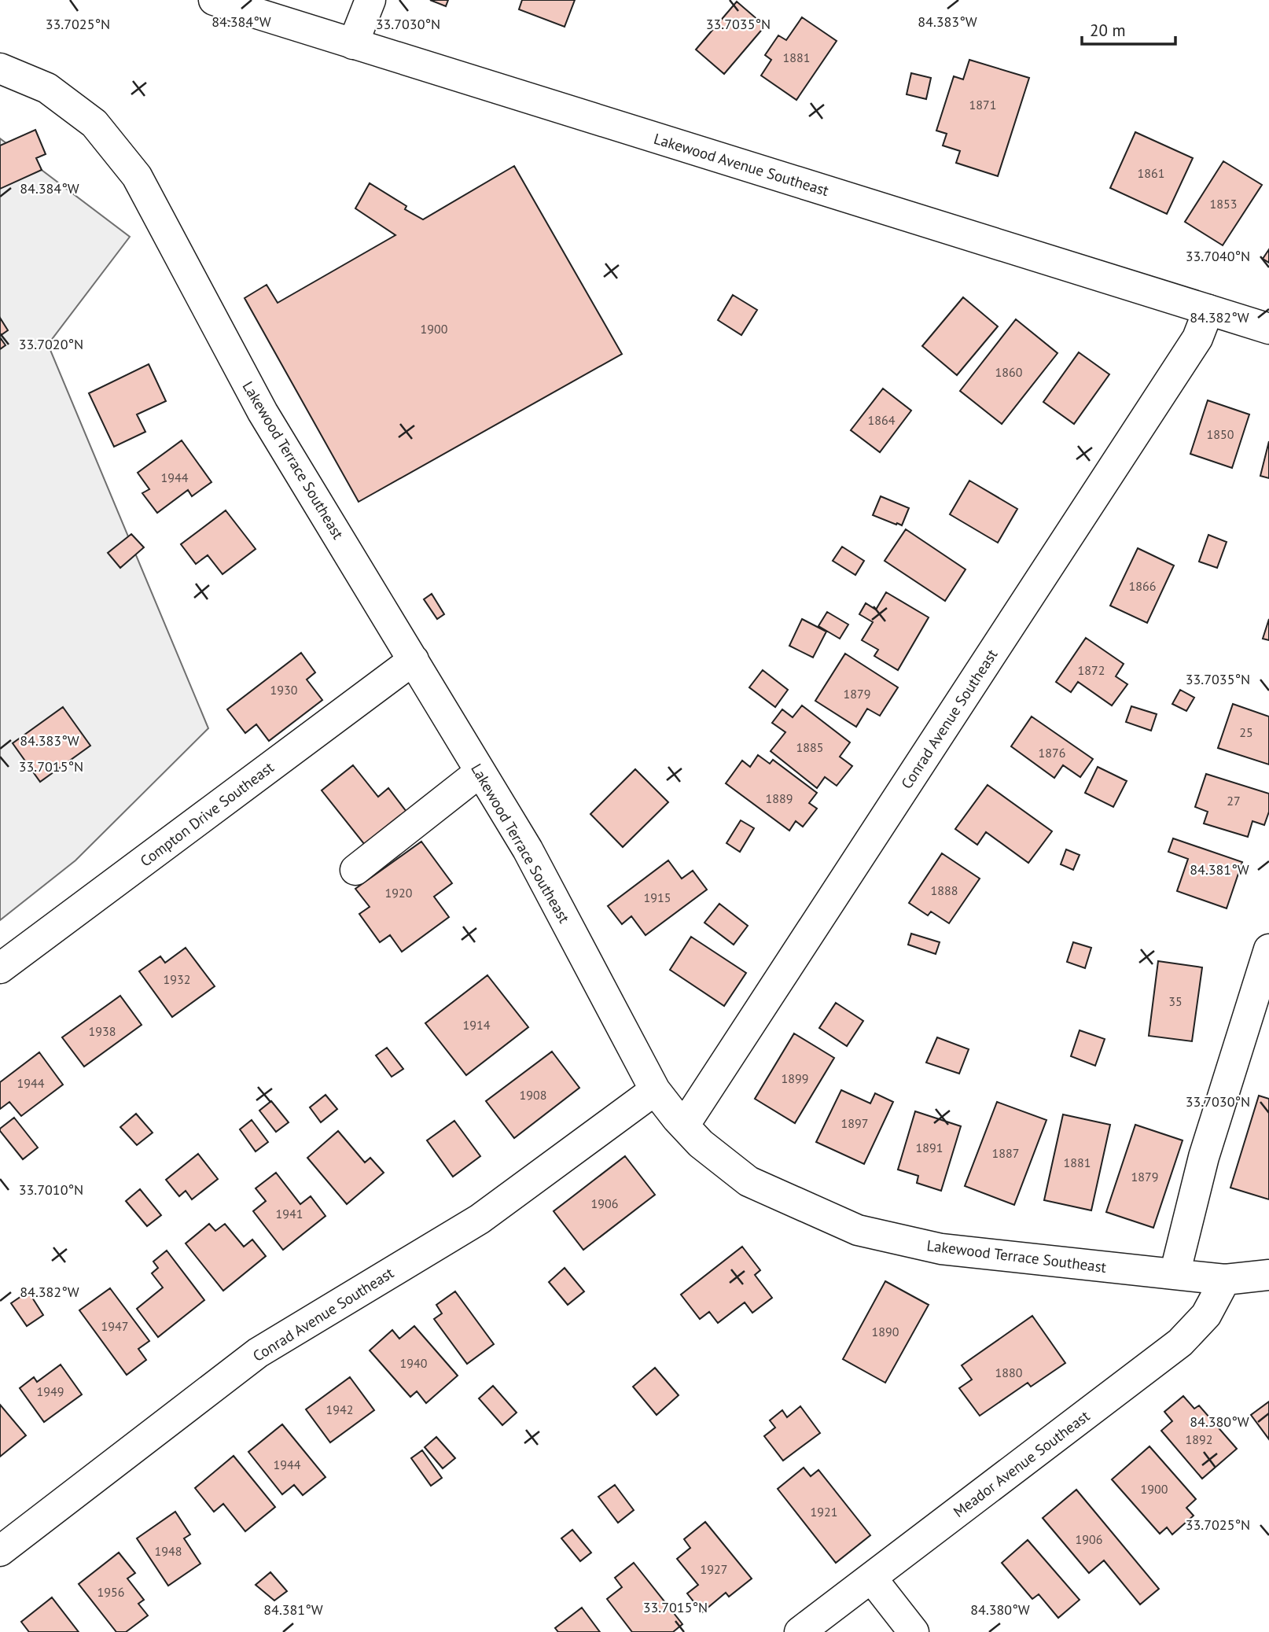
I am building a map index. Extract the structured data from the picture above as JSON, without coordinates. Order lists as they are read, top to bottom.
{
  "streets": {
    "street": [
      "Lakewood Avenue Southeast",
      "Lakewood Terrace Southeast",
      "Conrad Avenue Southeast",
      "Compton Drive Southeast",
      "Meador Avenue Southeast"
    ]
  },
  "crossings": [
    ["Lakewood Avenue Southeast", "Conrad Avenue Southeast"],
    ["Lakewood Terrace Southeast", "Conrad Avenue Southeast"],
    ["Lakewood Terrace Southeast", "Compton Drive Southeast"],
    ["Lakewood Terrace Southeast", "Meador Avenue Southeast"]
  ],
  "house_numbers": [
    "1881",
    "1871",
    "1861",
    "1853",
    "1900",
    "1860",
    "1864",
    "1850",
    "1944",
    "1866",
    "1872",
    "1930",
    "1879",
    "25",
    "1885",
    "1876",
    "1889",
    "27",
    "1888",
    "1920",
    "1915",
    "1932",
    "35",
    "1914",
    "1938",
    "1899",
    "1944",
    "1908",
    "1897",
    "1891",
    "1887",
    "1881",
    "1879",
    "1906",
    "1941",
    "1947",
    "1890",
    "1940",
    "1880",
    "1949",
    "1942",
    "1892",
    "1944",
    "1900",
    "1921",
    "1906",
    "1948",
    "1927",
    "1956"
  ],
  "scale_bar": "20 m",
  "coordinates": [
    "84.384°W",
    "84.383°W",
    "33.7025°N",
    "33.7030°N",
    "33.7035°N",
    "33.7040°N",
    "84.382°W",
    "33.7020°N",
    "33.7015°N",
    "84.381°W",
    "33.7010°N",
    "84.380°W"
  ]
}
